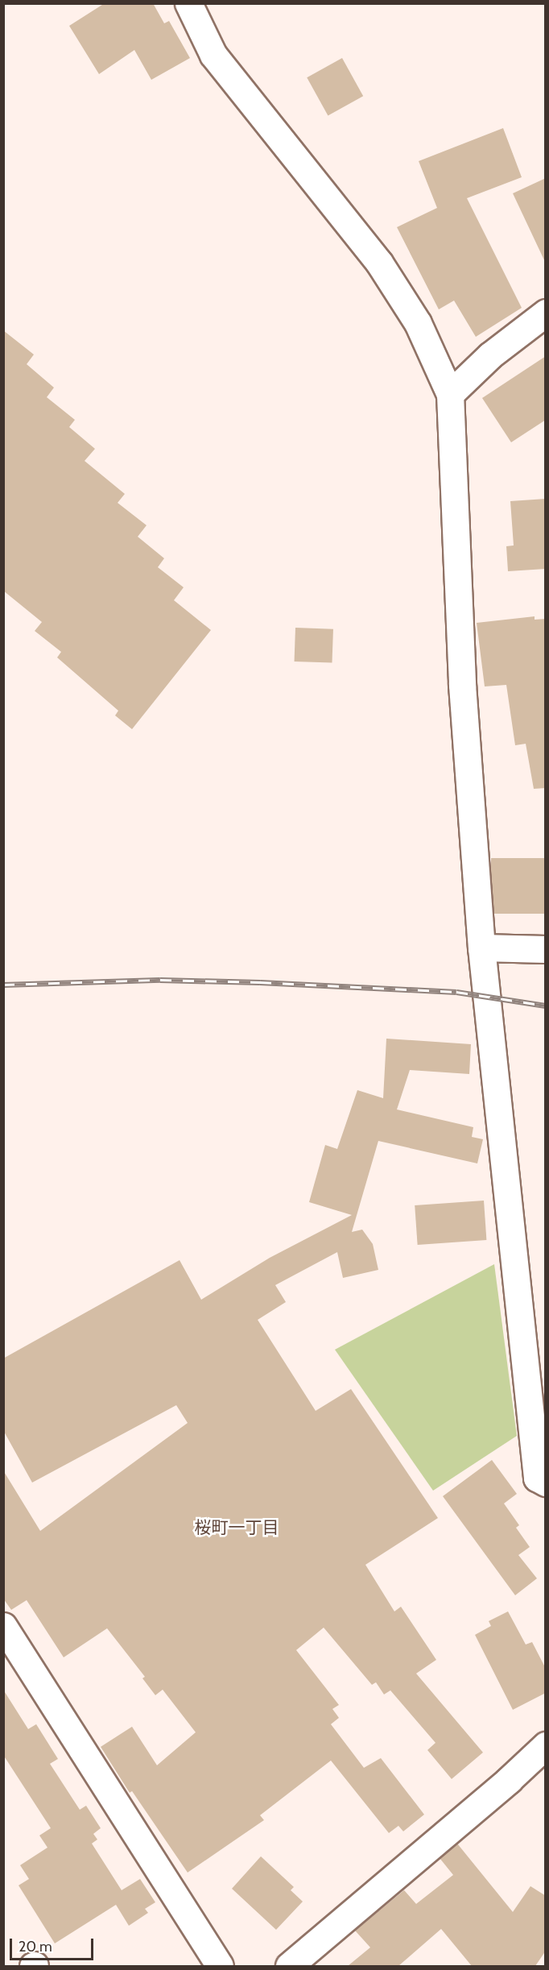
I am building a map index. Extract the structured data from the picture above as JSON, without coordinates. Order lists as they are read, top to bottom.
{
  "districts": ["桜町一丁目"],
  "scale_bar": "20 m"
}
